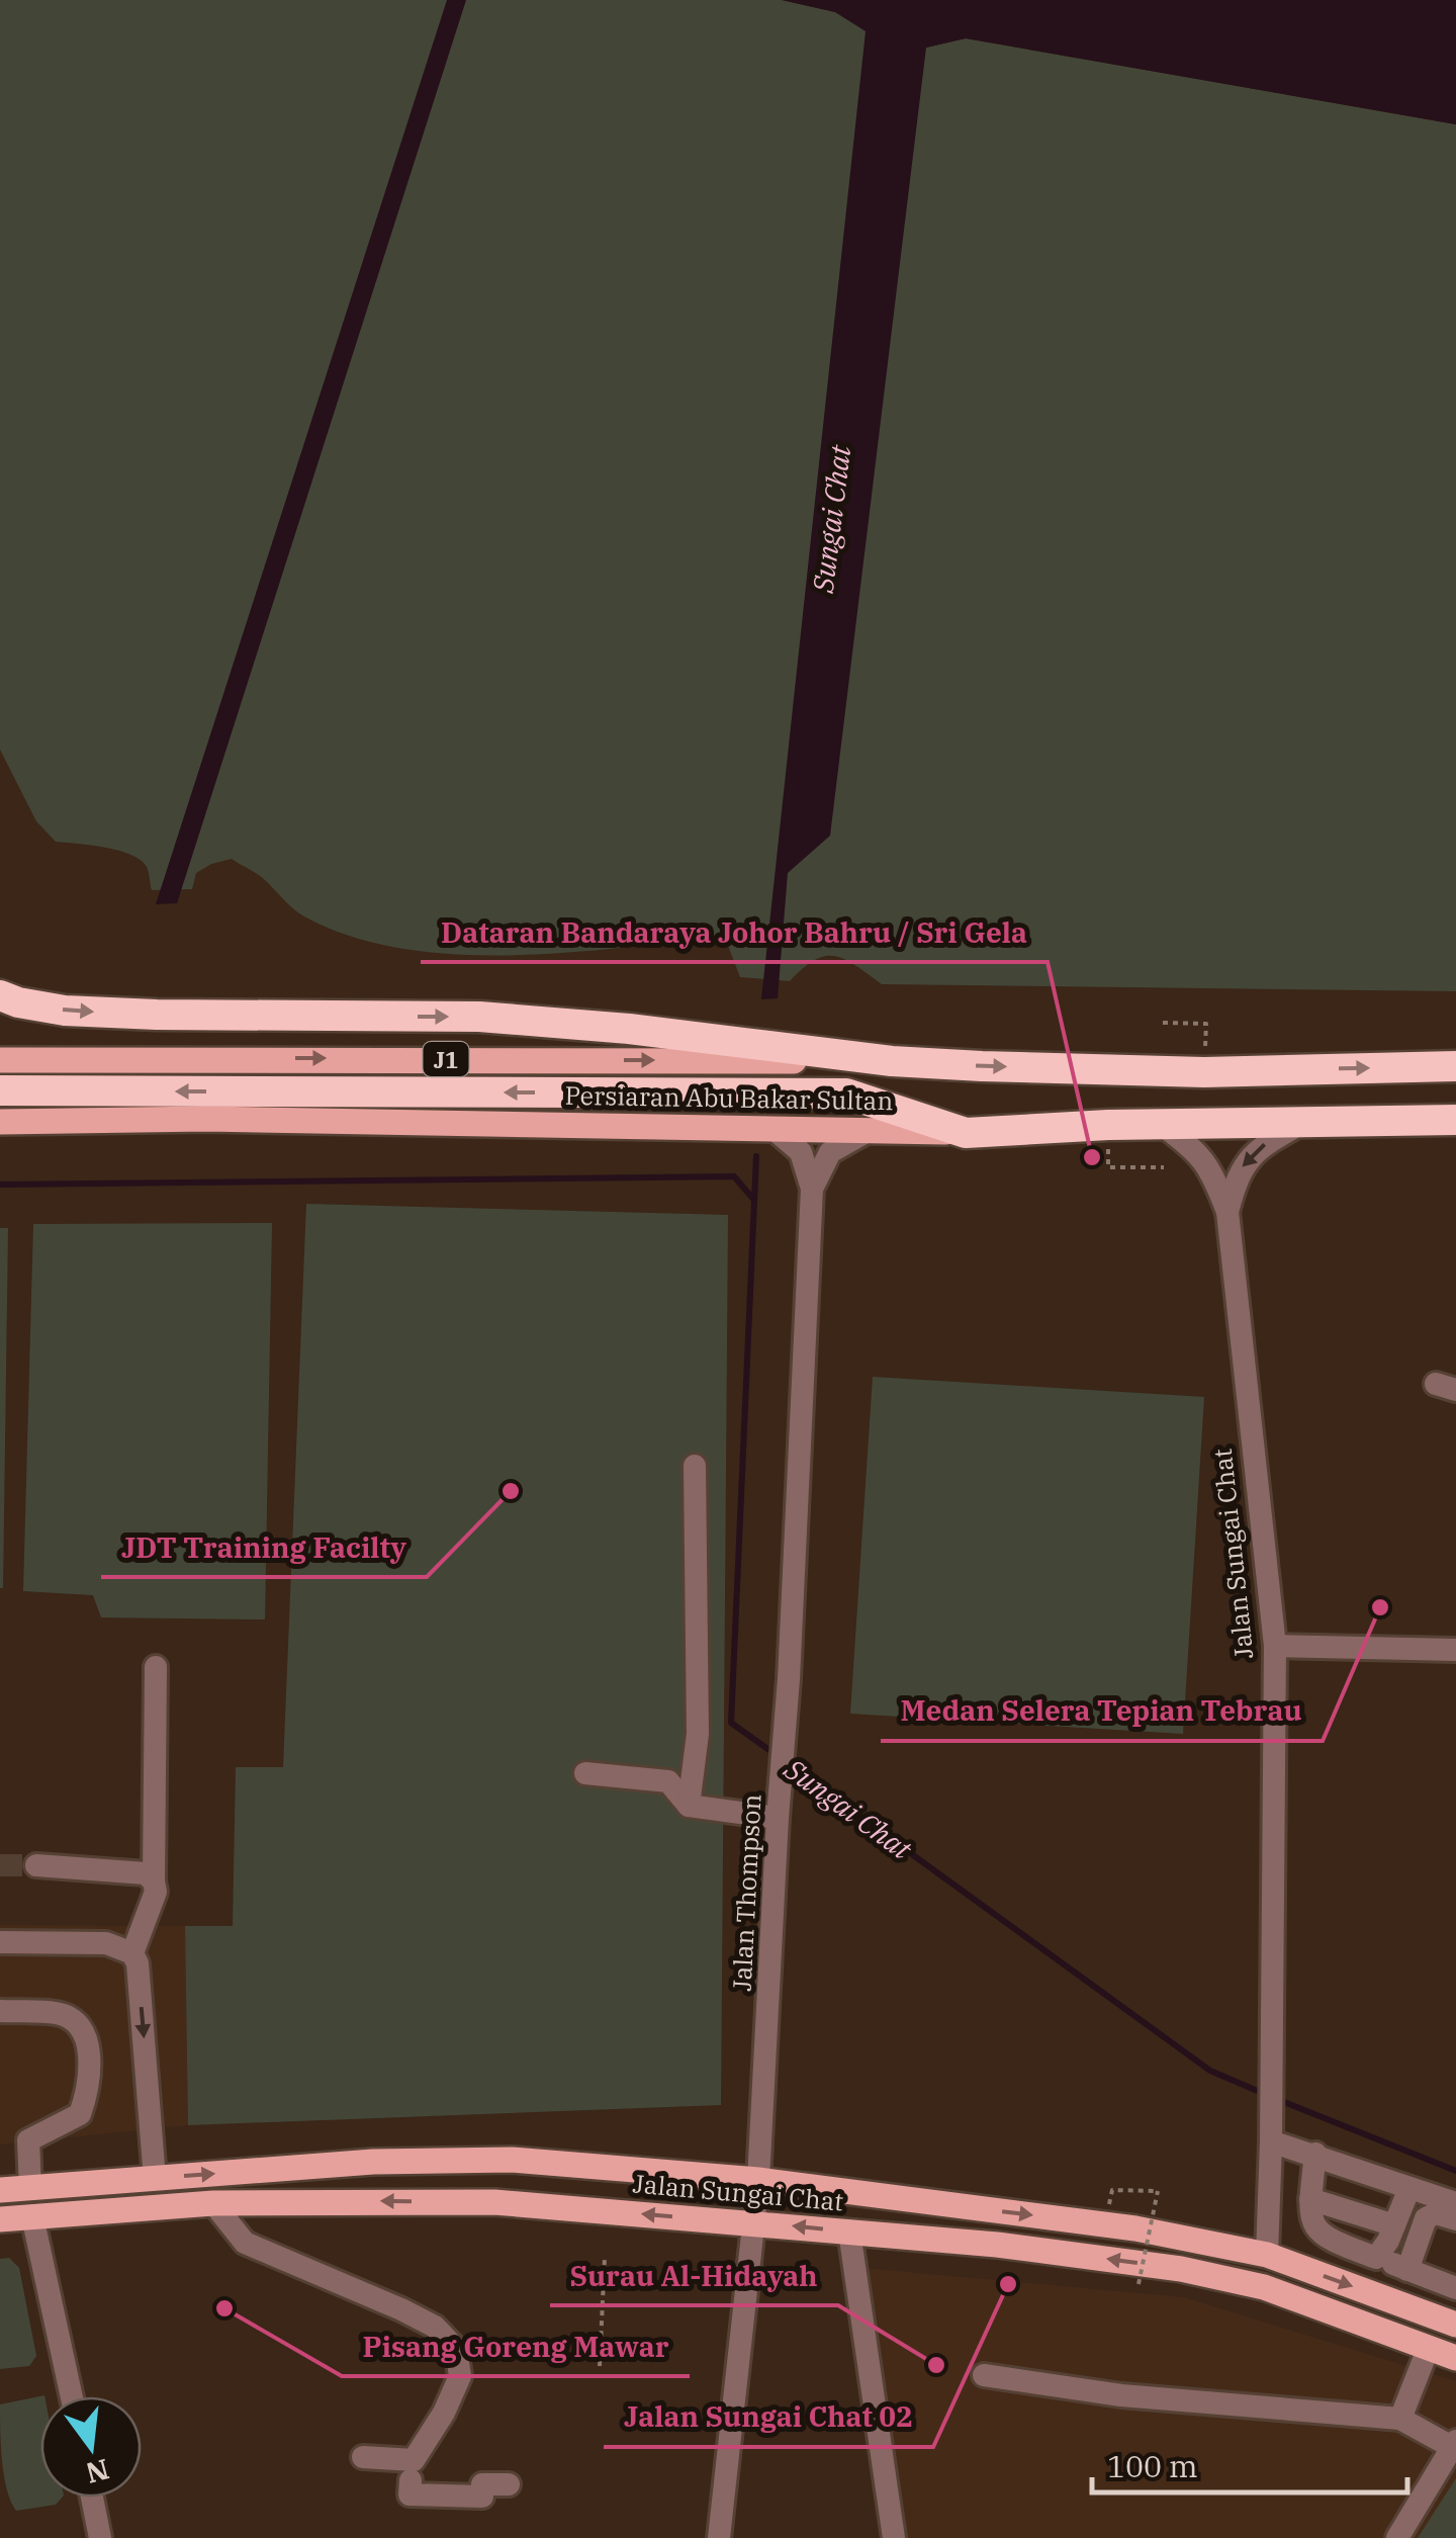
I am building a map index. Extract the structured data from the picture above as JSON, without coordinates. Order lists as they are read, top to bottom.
{
  "streets": {
    "highway": ["J1", "Persiaran Abu Bakar Sultan"],
    "main road": ["Jalan Sungai Chat"],
    "street": ["Jalan Thompson"]
  },
  "crossings": [
    ["Persiaran Abu Bakar Sultan", "Jalan Sungai Chat"],
    ["Persiaran Abu Bakar Sultan", "Jalan Thompson"],
    ["Jalan Sungai Chat", "Jalan Thompson"]
  ],
  "water": ["Sungai Chat"],
  "places": [
    "Dataran Bandaraya Johor Bahru / Sri Gela",
    "JDT Training Facilty",
    "Medan Selera Tepian Tebrau",
    "Jalan Sungai Chat 02",
    "Pisang Goreng Mawar",
    "Surau Al-Hidayah"
  ],
  "scale_bar": "100 m",
  "north": "bottom"
}
